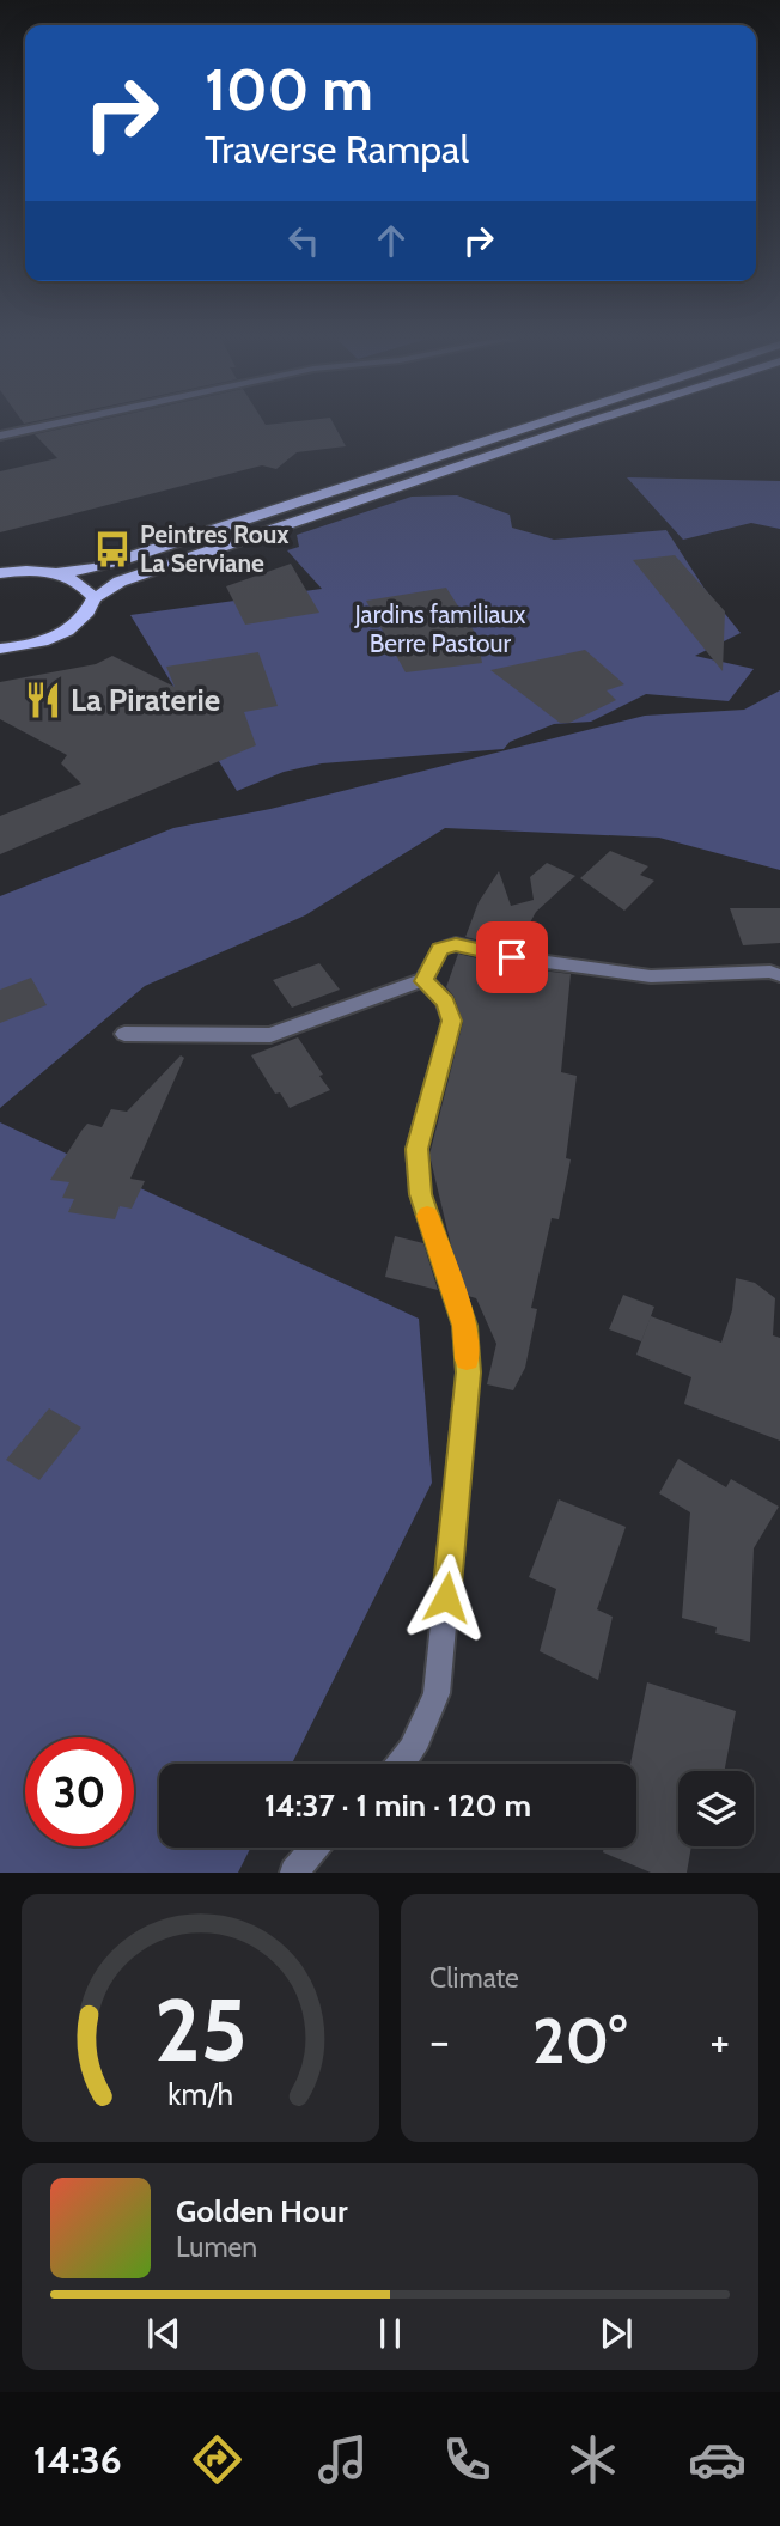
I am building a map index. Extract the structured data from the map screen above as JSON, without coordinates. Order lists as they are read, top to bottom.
{
  "parks": ["Jardins familiaux Berre Pastour"],
  "places": {
    "bus stop": ["Peintres Roux La Serviane"],
    "restaurant": ["La Piraterie"]
  },
  "page": {
    "turn": ["100 m", "Traverse Rampal"],
    "limit": "30",
    "trip": "14:37 · 1 min · 120 m",
    "tile": "Climate",
    "heat": ["−", "20°", "+"],
    "song": ["Golden Hour", "Lumen"],
    "tabs": "14:36",
    "gauge": ["25", "km/h"]
  }
}
